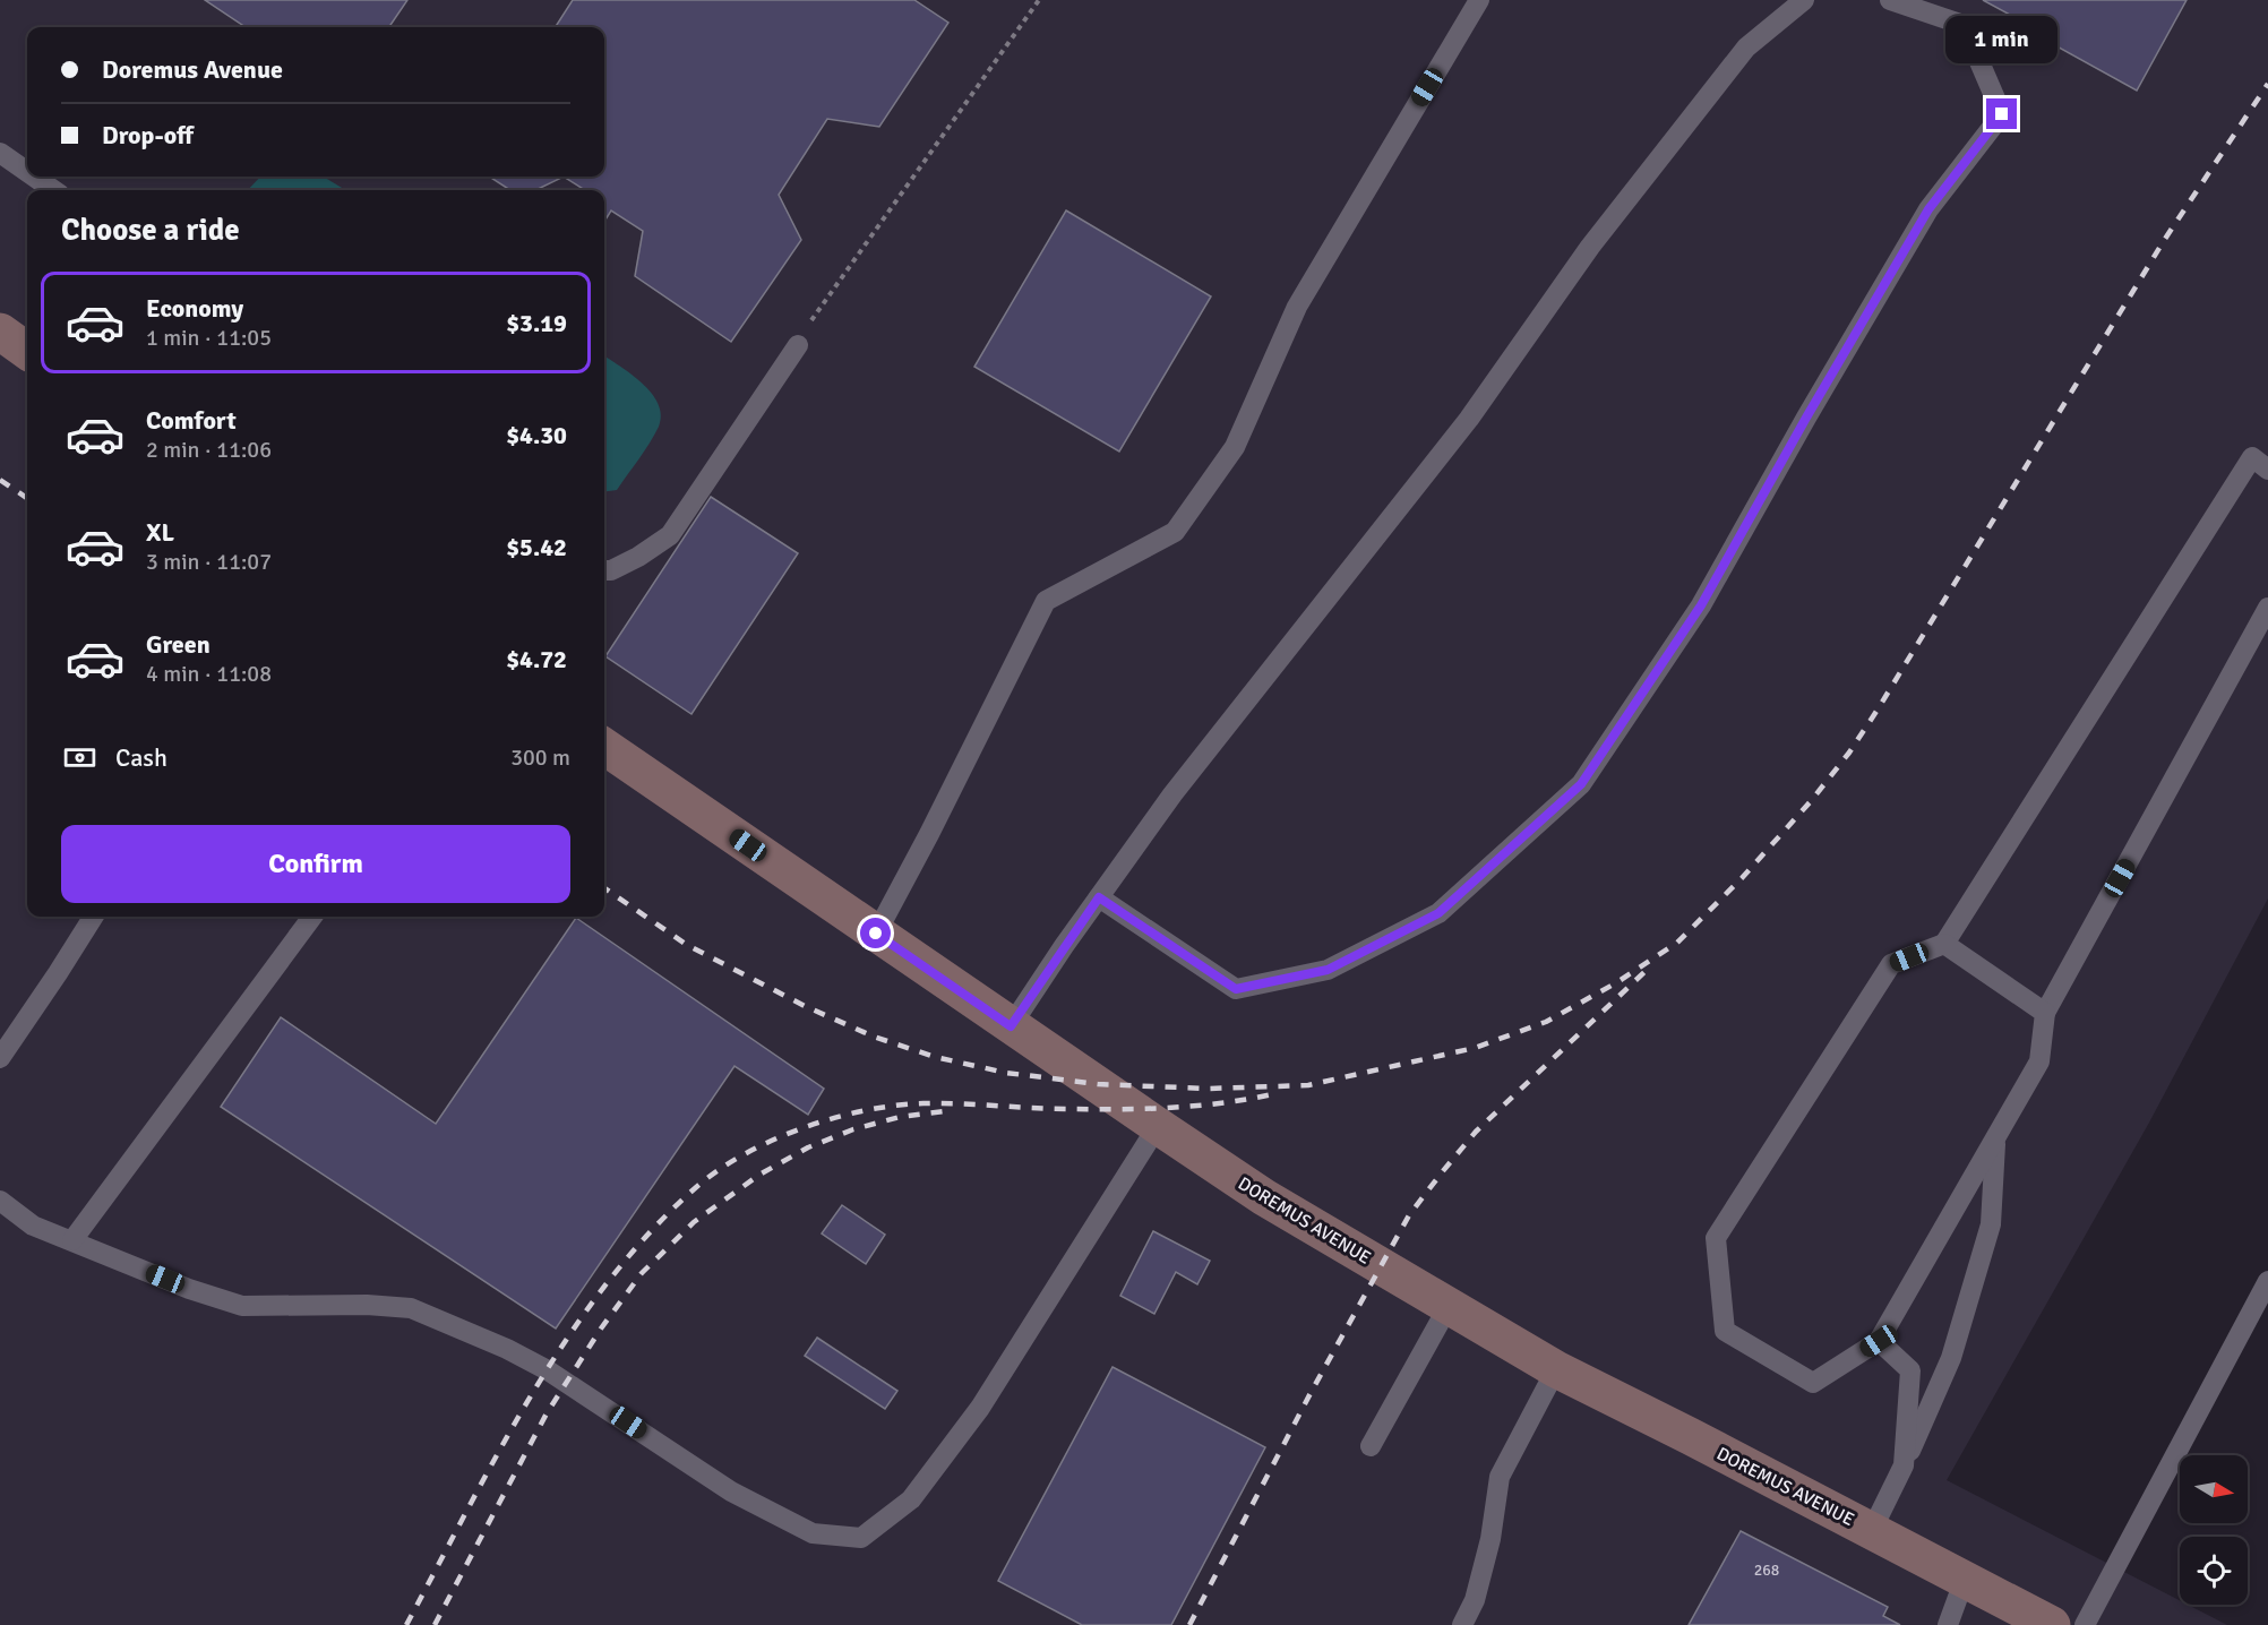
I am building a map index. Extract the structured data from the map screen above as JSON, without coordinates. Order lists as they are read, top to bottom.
{
  "streets": {
    "main road": ["DOREMUS AVENUE"]
  },
  "house_numbers": ["268"],
  "north": "right",
  "page": {
    "bubble": "1 min",
    "banner": ["Doremus Avenue", "Drop-off"],
    "heading": "Choose a ride",
    "list": [
      {
        "name": "Economy",
        "note": "1 min · 11:05",
        "value": "$3.19"
      },
      {
        "name": "Comfort",
        "note": "2 min · 11:06",
        "value": "$4.30"
      },
      {
        "name": "XL",
        "note": "3 min · 11:07",
        "value": "$5.42"
      },
      {
        "name": "Green",
        "note": "4 min · 11:08",
        "value": "$4.72"
      }
    ],
    "pay": ["Cash", "300 m"],
    "buttons": "Confirm"
  }
}
